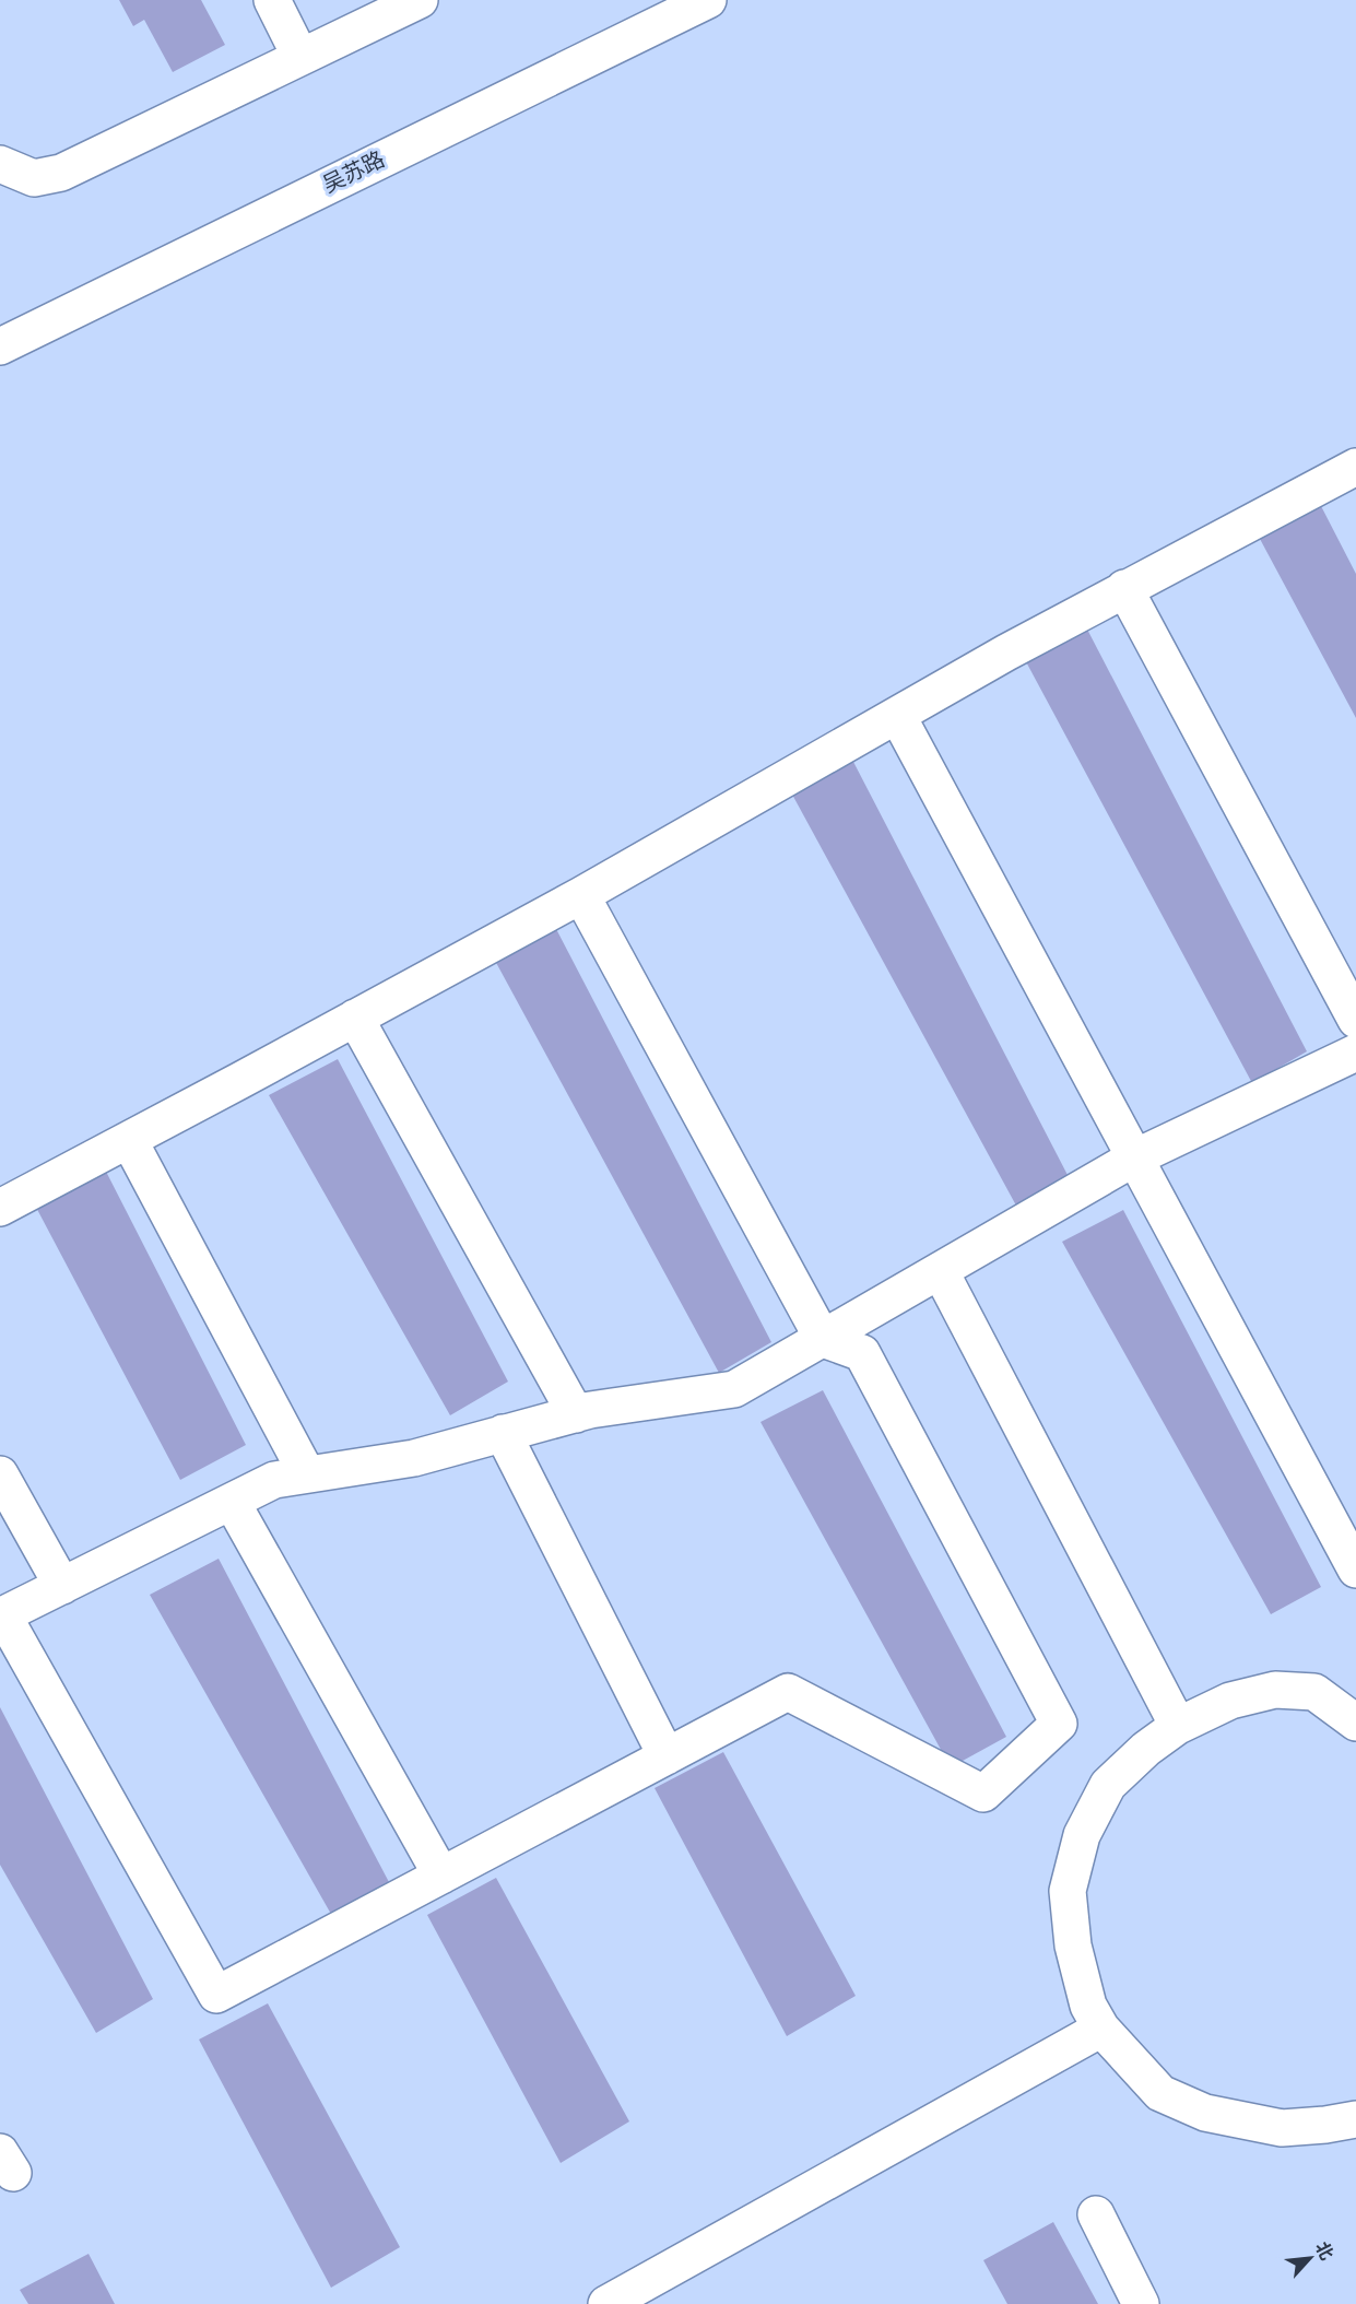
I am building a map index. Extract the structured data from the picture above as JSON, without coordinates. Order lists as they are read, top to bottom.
{
  "streets": {
    "street": ["吴苏路"]
  },
  "north": "top right"
}
